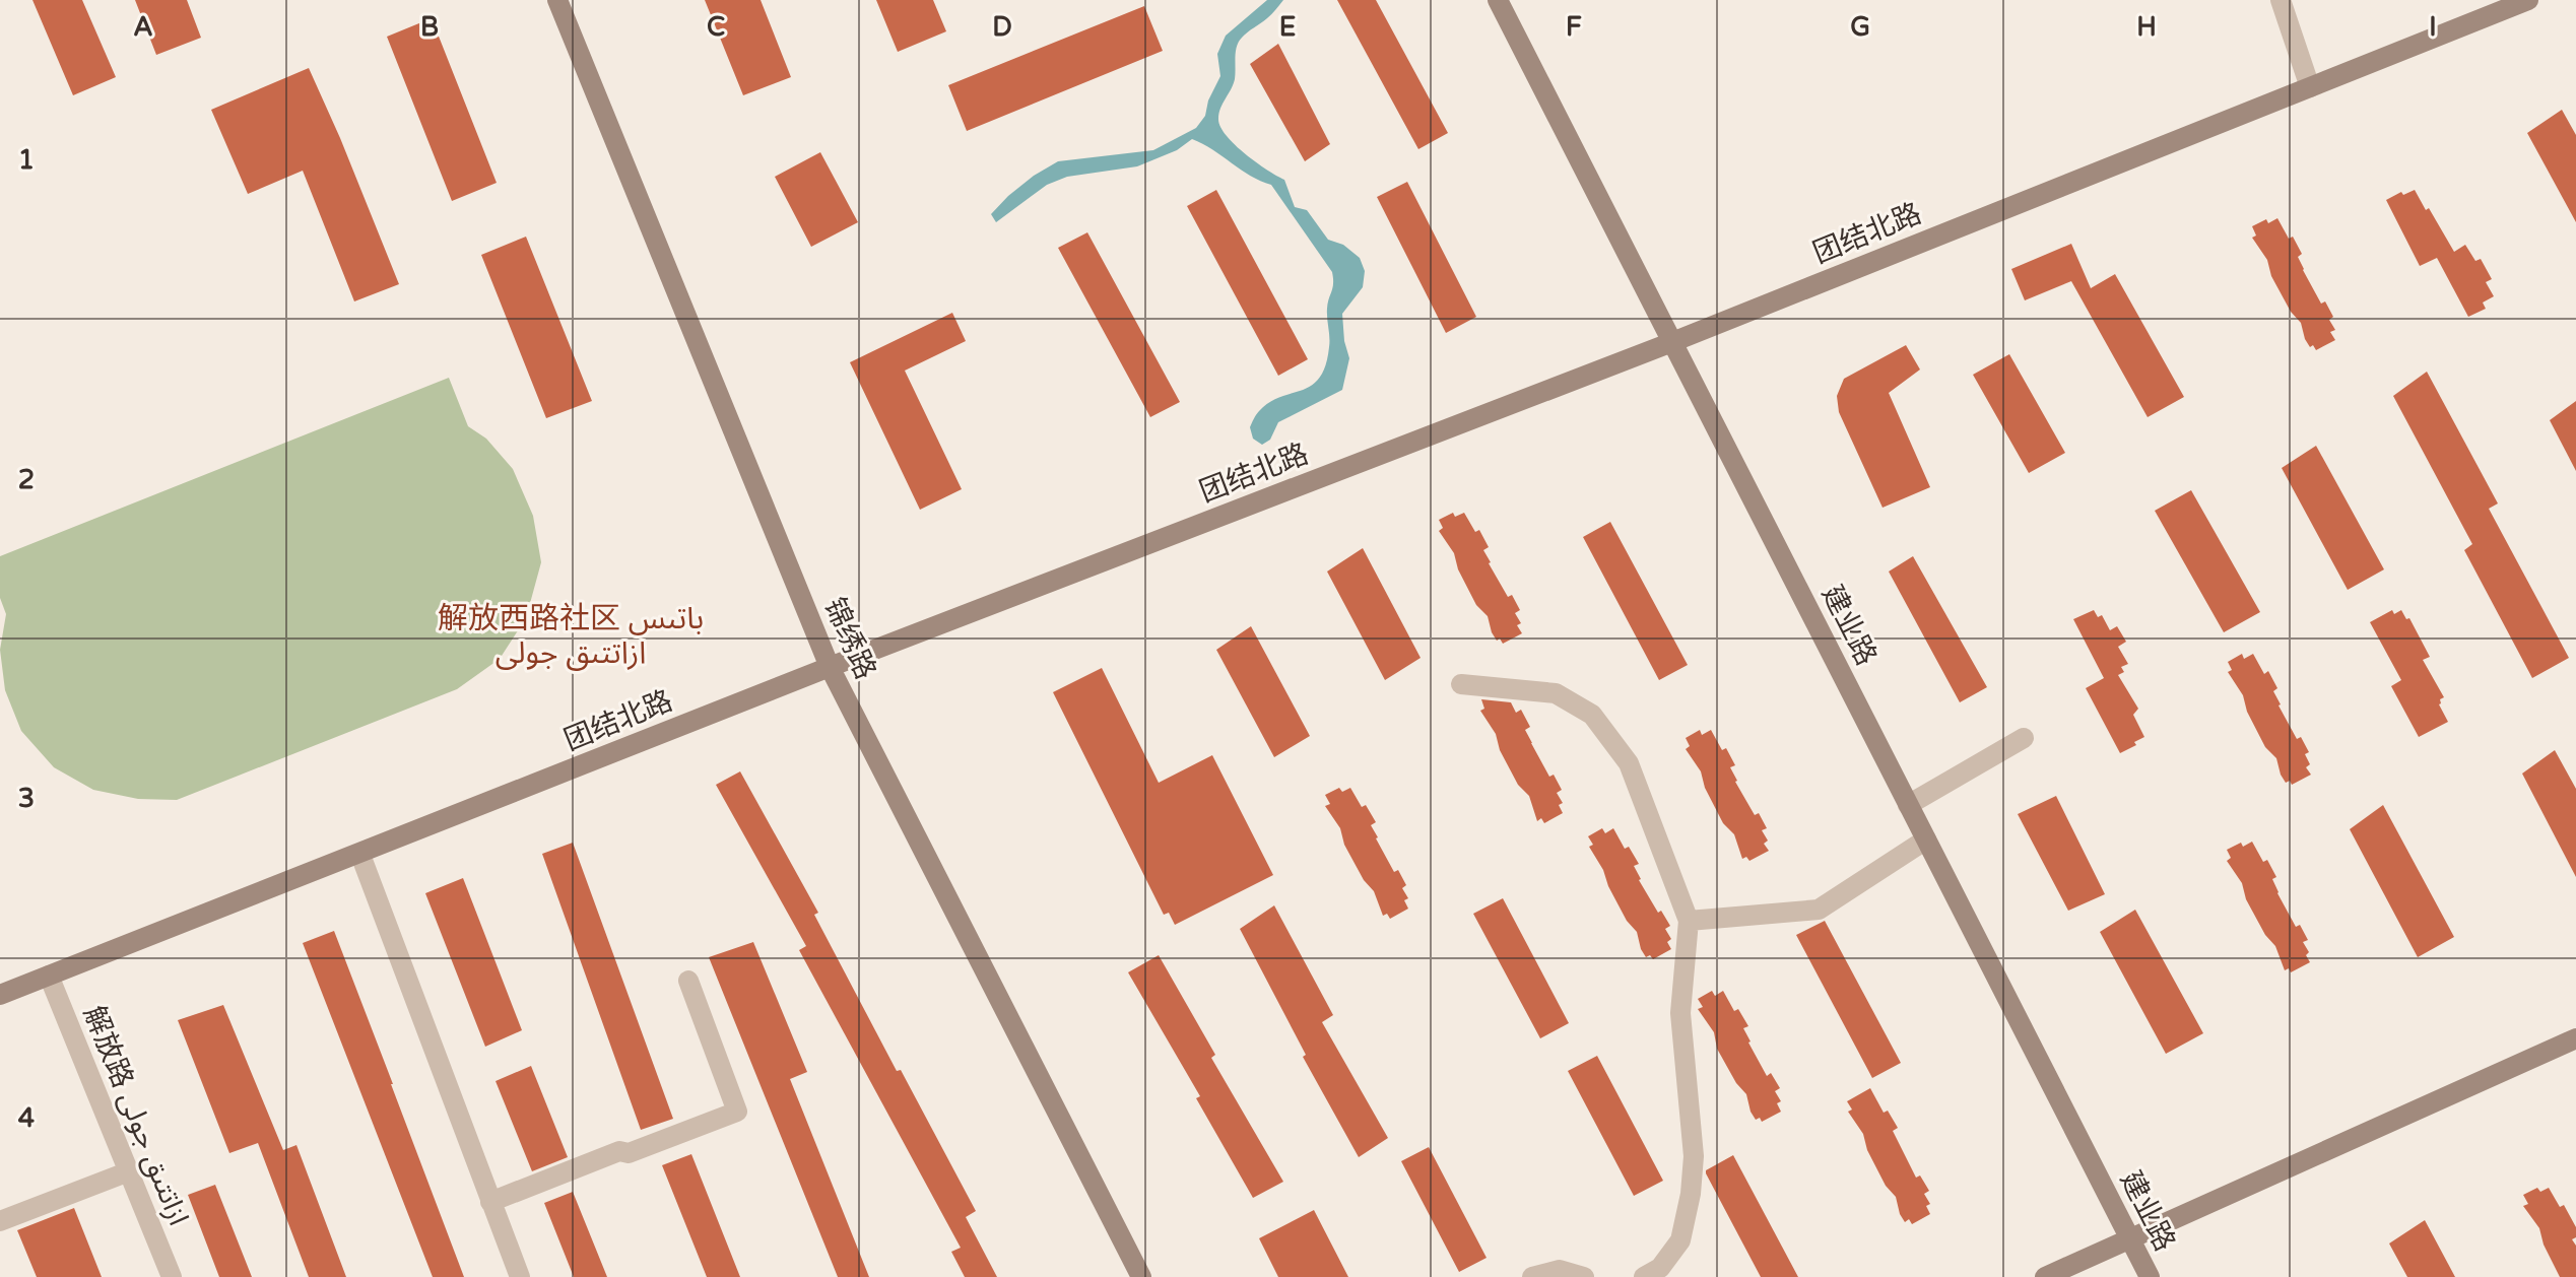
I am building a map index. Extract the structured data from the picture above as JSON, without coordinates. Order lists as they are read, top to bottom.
{
  "streets": {
    "street": [
      "团结北路",
      "建业路",
      "锦绣路",
      "解放路 ازاتتىق جولى"
    ]
  },
  "crossings": [
    ["团结北路", "建业路"],
    ["团结北路", "锦绣路"],
    ["团结北路", "解放路 ازاتتىق جولى"]
  ],
  "districts": ["解放西路社区 باتىس ازاتتىق جولى"],
  "grid": {
    "columns": [
      "A",
      "B",
      "C",
      "D",
      "E",
      "F",
      "G",
      "H",
      "I"
    ],
    "rows": [
      "1",
      "2",
      "3",
      "4"
    ]
  }
}
